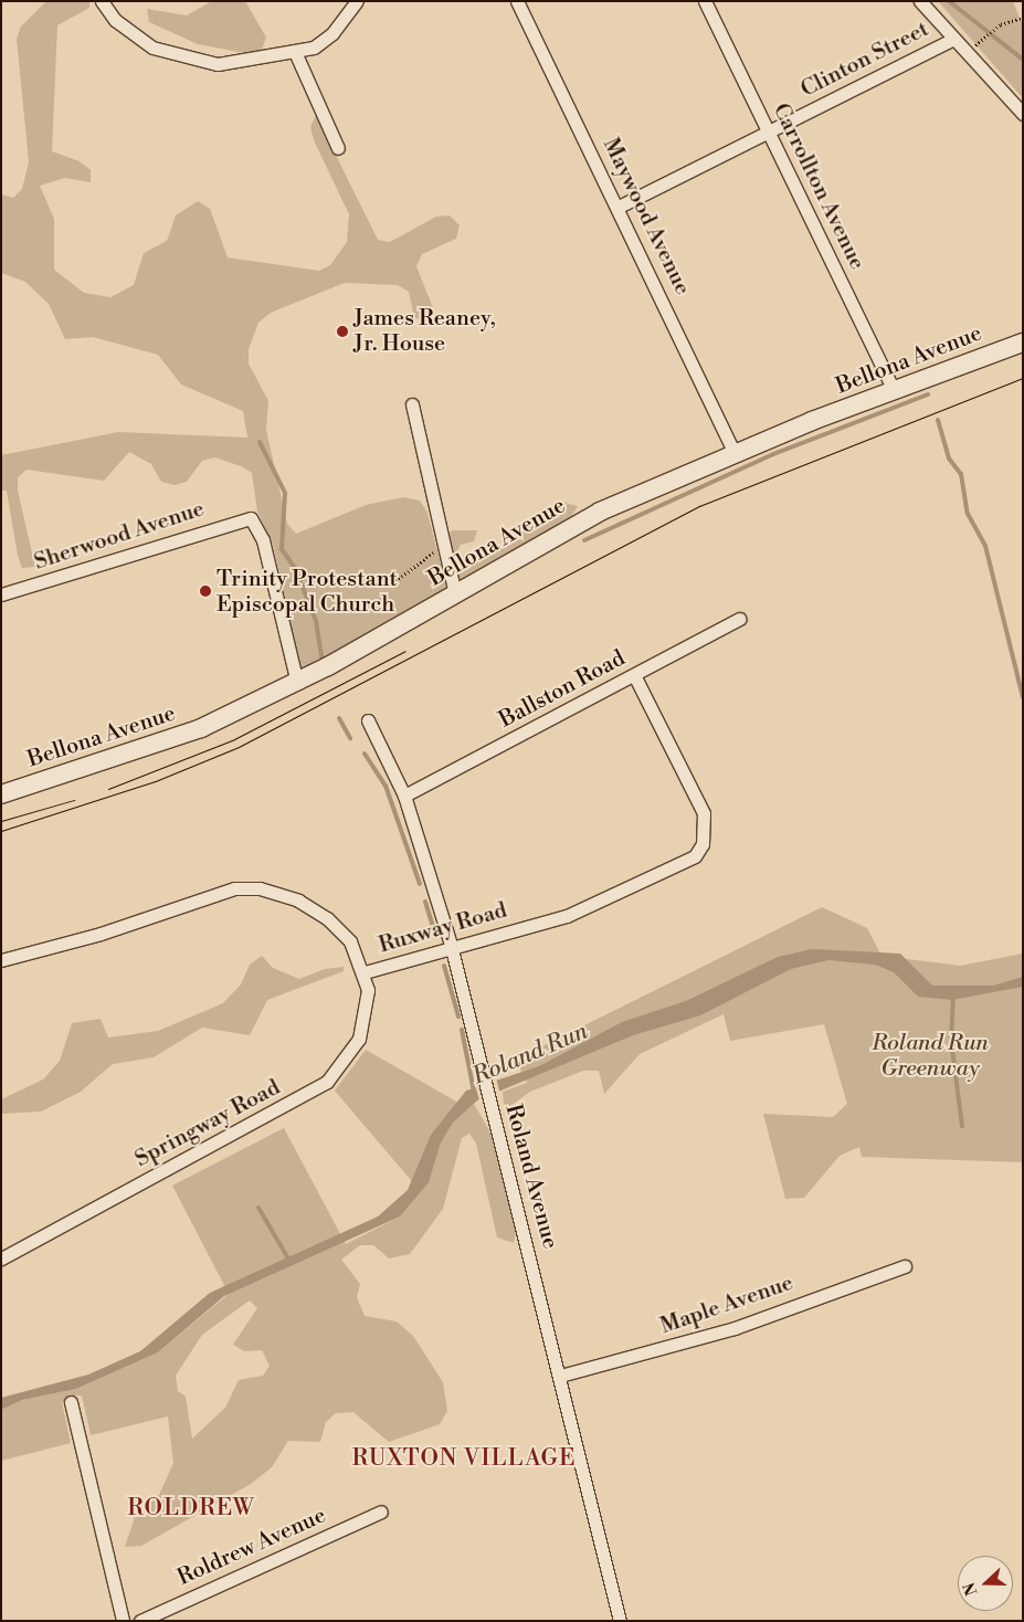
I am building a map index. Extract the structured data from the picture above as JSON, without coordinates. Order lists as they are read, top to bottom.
{
  "streets": {
    "street": [
      "Clinton Street",
      "Carrollton Avenue",
      "Maywood Avenue",
      "Bellona Avenue",
      "Sherwood Avenue",
      "Ballston Road",
      "Ruxway Road",
      "Springway Road",
      "Roland Avenue",
      "Maple Avenue",
      "Roldrew Avenue"
    ]
  },
  "crossings": [
    ["Clinton Street", "Carrollton Avenue"],
    ["Clinton Street", "Maywood Avenue"],
    ["Carrollton Avenue", "Bellona Avenue"],
    ["Maywood Avenue", "Bellona Avenue"],
    ["Bellona Avenue", "Sherwood Avenue"],
    ["Ballston Road", "Ruxway Road"],
    ["Ballston Road", "Roland Avenue"],
    ["Ruxway Road", "Springway Road"],
    ["Ruxway Road", "Roland Avenue"],
    ["Roland Avenue", "Maple Avenue"]
  ],
  "districts": ["RUXTON VILLAGE", "ROLDREW"],
  "water": ["Roland Run"],
  "parks": ["Roland Run Greenway"],
  "places": ["James Reaney, Jr. House", "Trinity Protestant Episcopal Church"],
  "north": "left"
}
